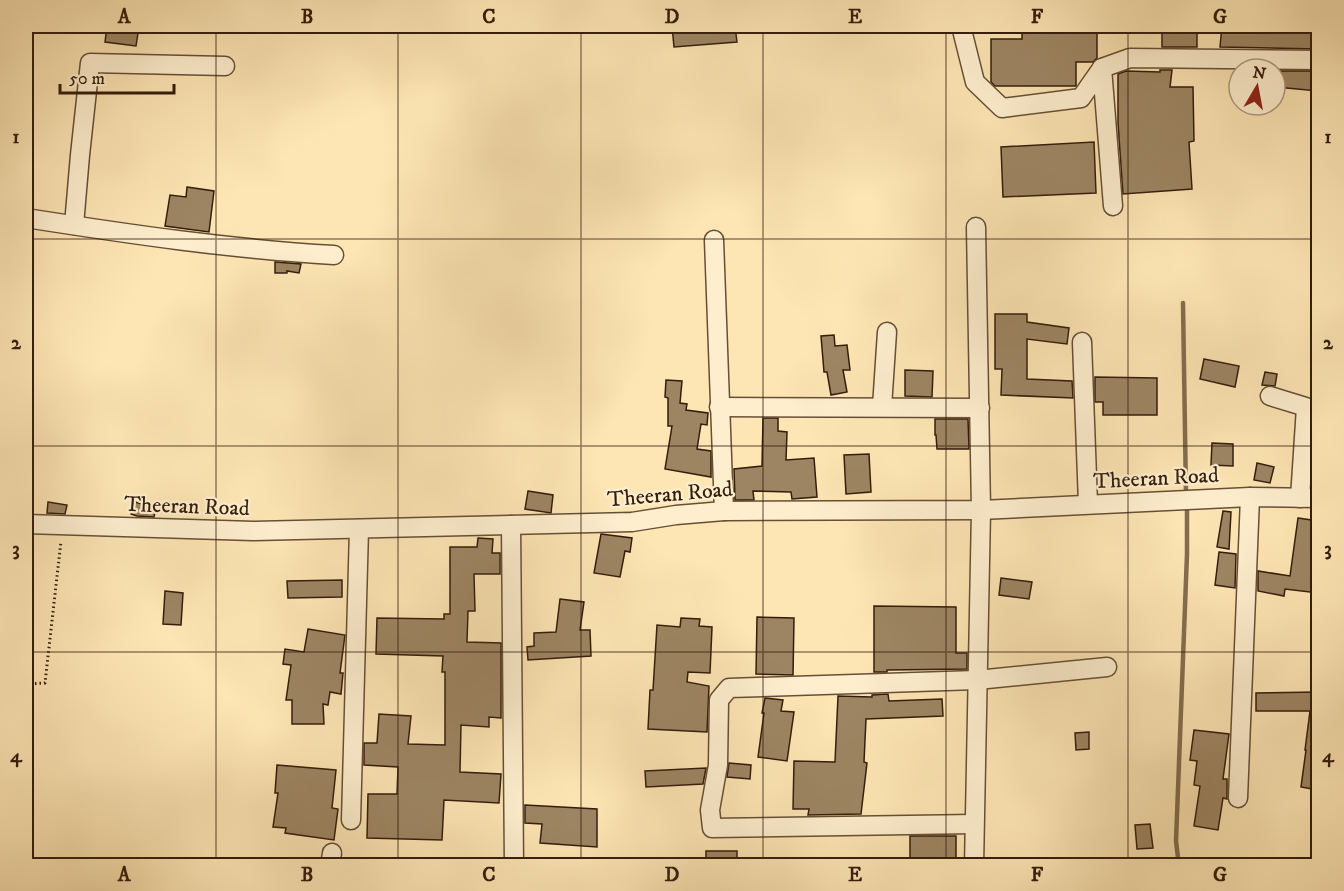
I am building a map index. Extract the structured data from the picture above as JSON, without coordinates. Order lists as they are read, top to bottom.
{
  "streets": {
    "street": ["Theeran Road"]
  },
  "scale_bar": "50 m",
  "north": "top",
  "grid": {
    "columns": [
      "A",
      "B",
      "C",
      "D",
      "E",
      "F",
      "G"
    ],
    "rows": [
      "1",
      "2",
      "3",
      "4"
    ]
  }
}
